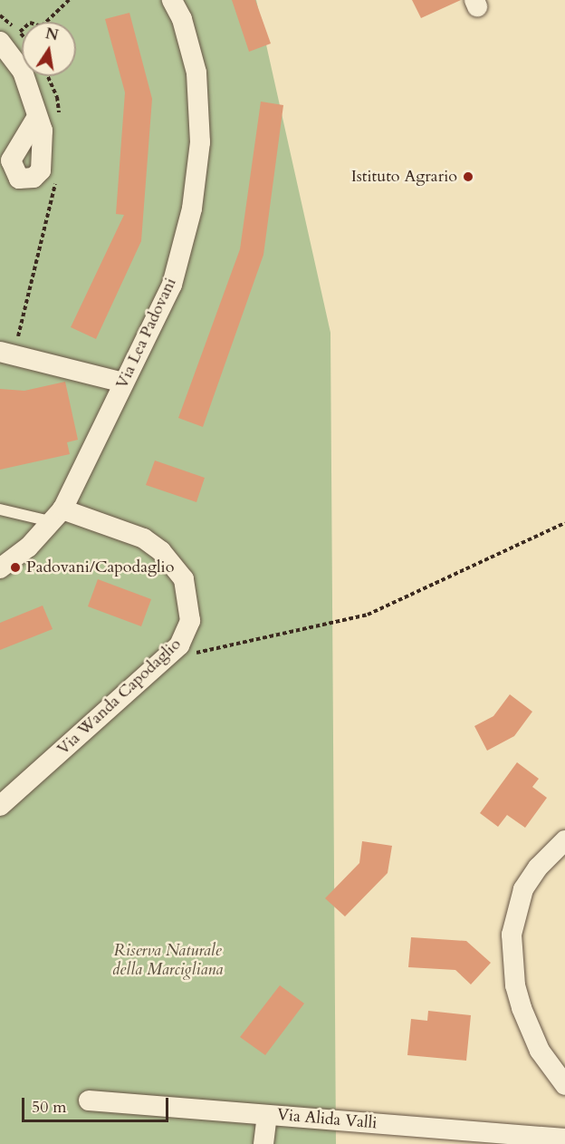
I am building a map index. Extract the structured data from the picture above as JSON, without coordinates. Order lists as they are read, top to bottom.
{
  "streets": {
    "street": ["Via Lea Padovani", "Via Wanda Capodaglio", "Via Alida Valli"]
  },
  "crossings": [
    ["Via Lea Padovani", "Via Wanda Capodaglio"]
  ],
  "parks": ["Riserva Naturale della Marcigliana"],
  "places": ["Istituto Agrario", "Padovani/Capodaglio"],
  "scale_bar": "50 m",
  "north": "top"
}
